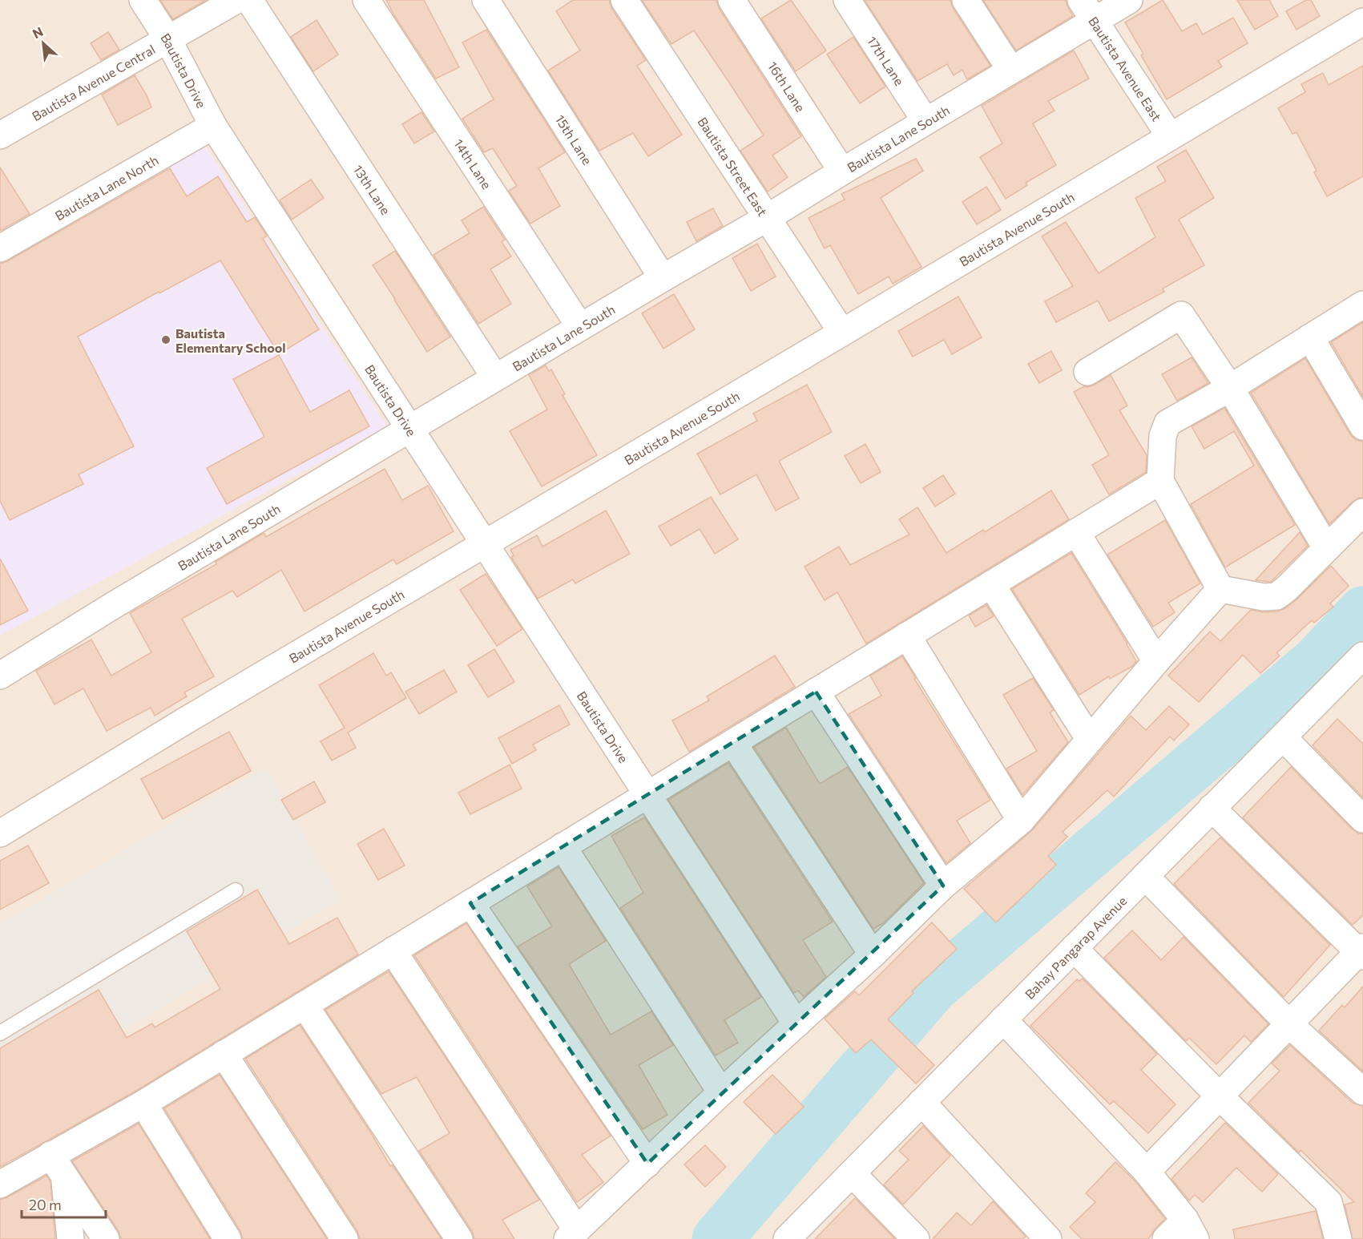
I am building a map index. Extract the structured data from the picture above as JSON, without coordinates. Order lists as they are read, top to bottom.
{
  "streets": {
    "street": [
      "17th Lane",
      "Bautista Avenue East",
      "Bautista Drive",
      "Bautista Avenue Central",
      "16th Lane",
      "Bautista Lane South",
      "15th Lane",
      "14th Lane",
      "Bautista Street East",
      "Bautista Lane North",
      "13th Lane",
      "Bautista Avenue South",
      "Bahay Pangarap Avenue"
    ]
  },
  "crossings": [
    ["17th Lane", "Bautista Lane South"],
    ["Bautista Avenue East", "Bautista Lane South"],
    ["Bautista Avenue East", "Bautista Avenue South"],
    ["Bautista Drive", "Bautista Avenue Central"],
    ["Bautista Drive", "Bautista Lane South"],
    ["Bautista Drive", "Bautista Lane North"],
    ["Bautista Drive", "Bautista Avenue South"],
    ["16th Lane", "Bautista Lane South"],
    ["Bautista Lane South", "15th Lane"],
    ["Bautista Lane South", "14th Lane"],
    ["Bautista Lane South", "Bautista Street East"],
    ["Bautista Lane South", "13th Lane"],
    ["Bautista Street East", "Bautista Avenue South"]
  ],
  "places": ["Bautista Elementary School"],
  "scale_bar": "20 m",
  "north": "top left"
}
